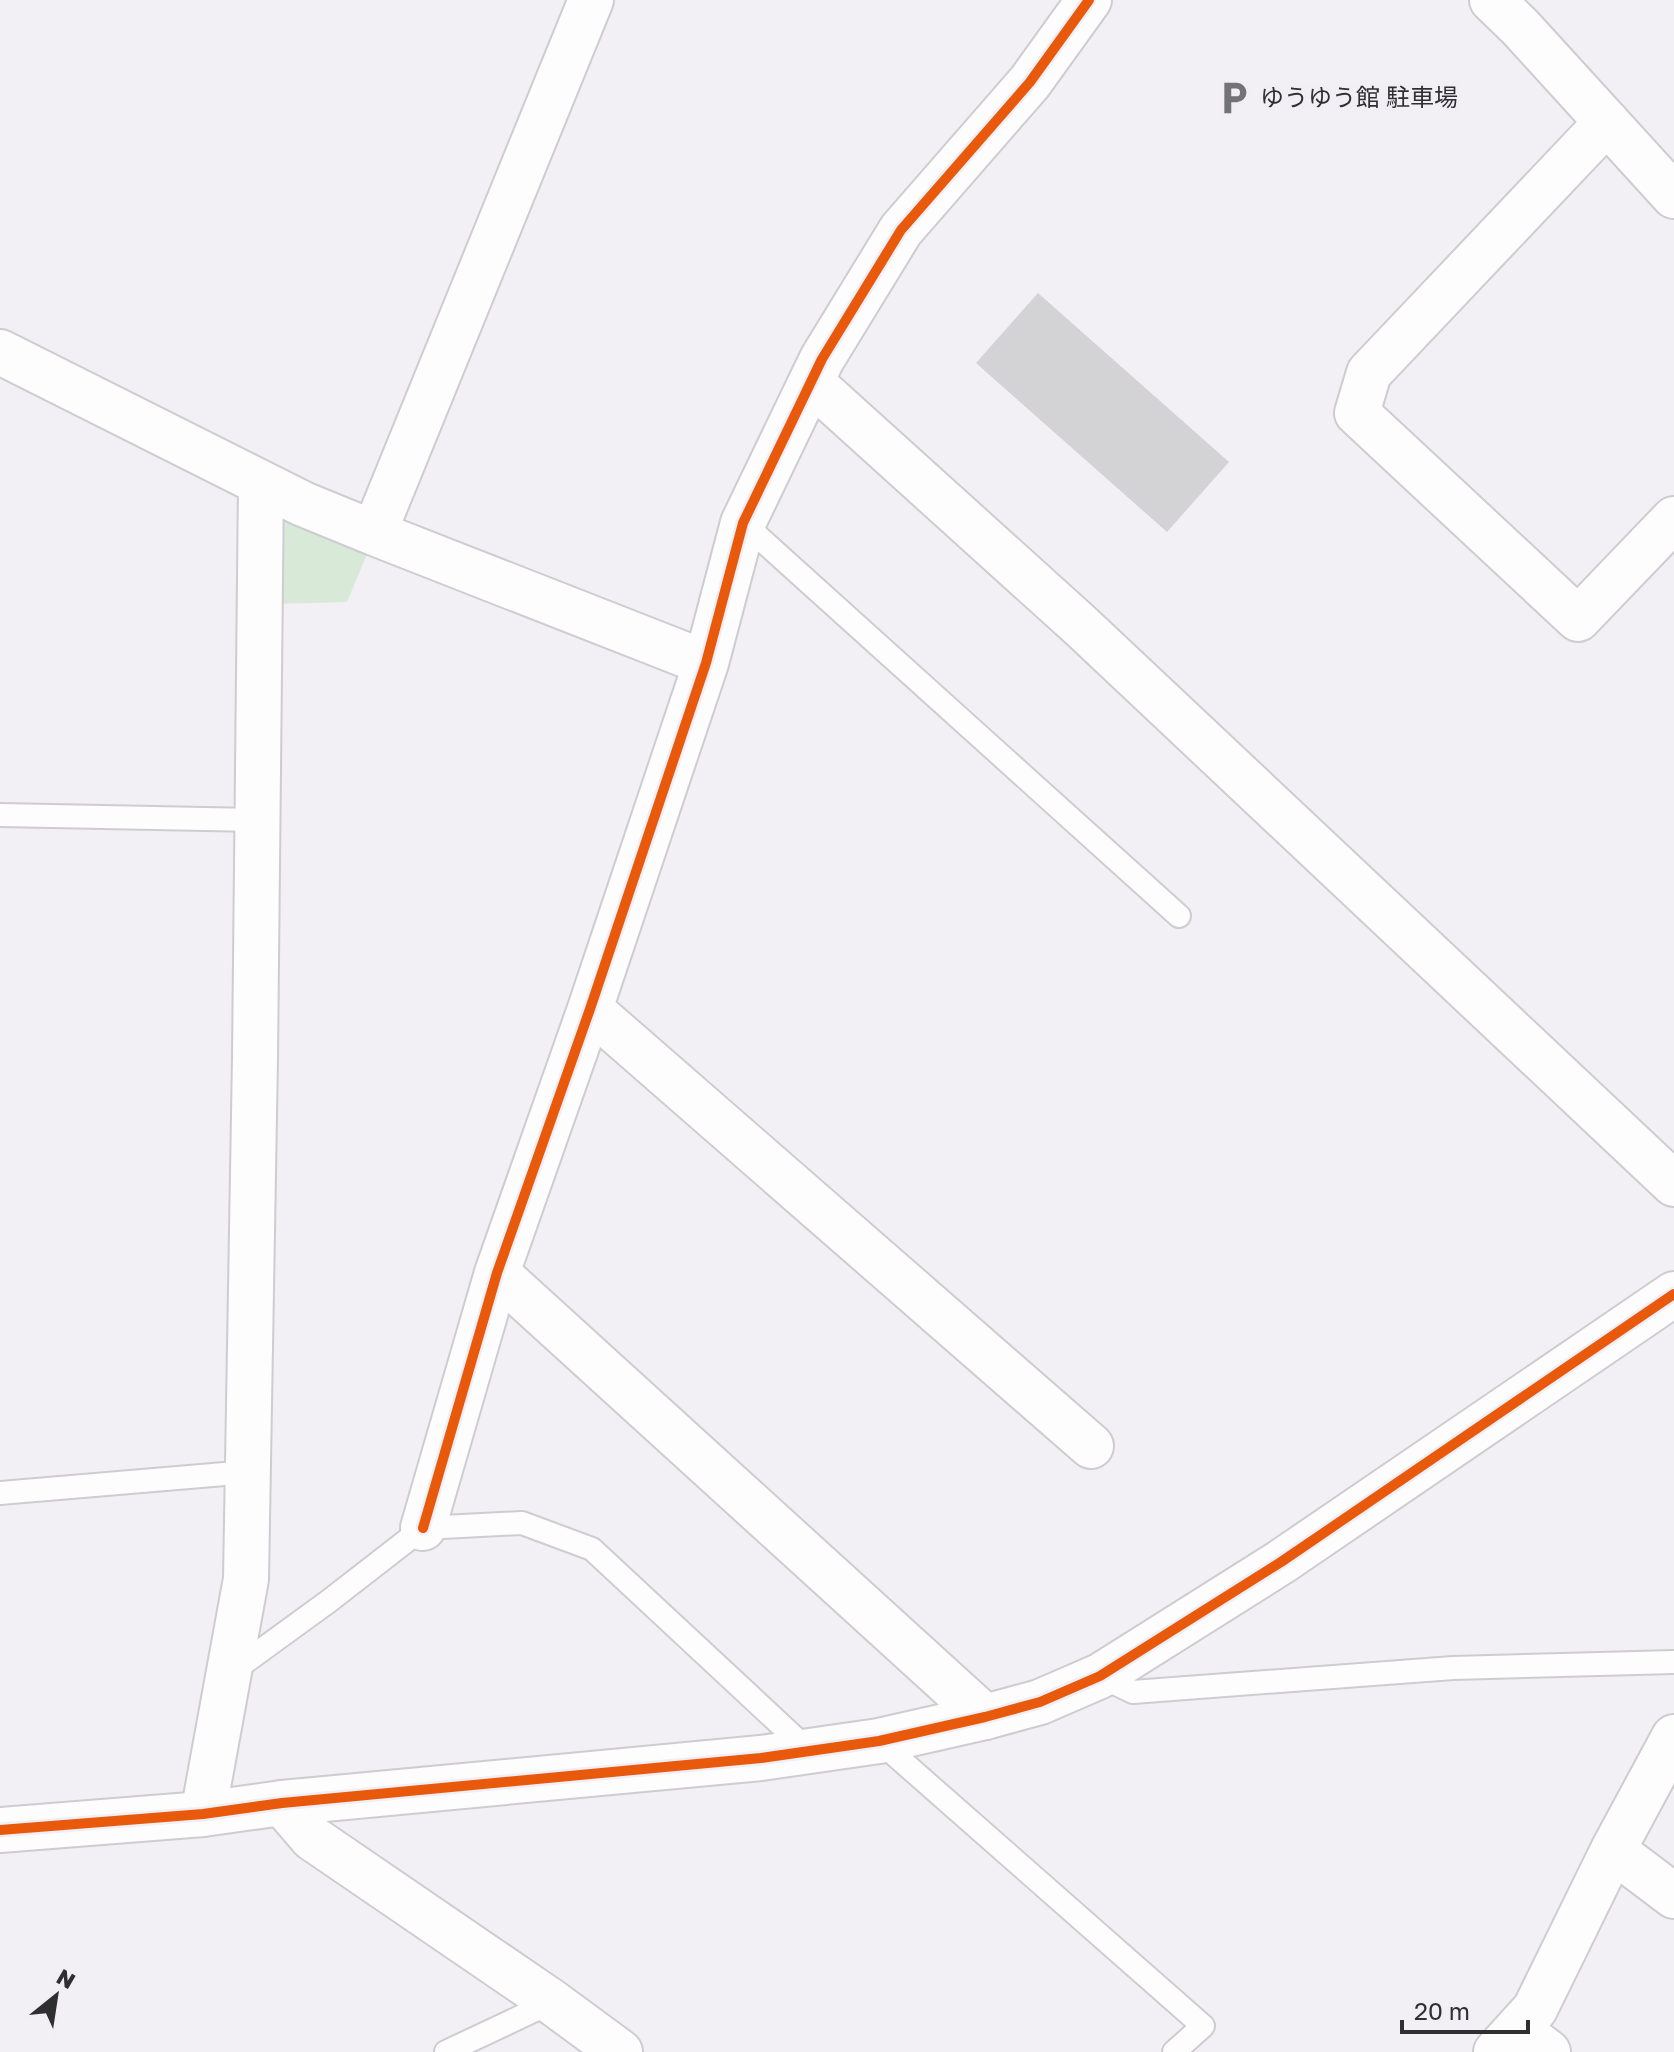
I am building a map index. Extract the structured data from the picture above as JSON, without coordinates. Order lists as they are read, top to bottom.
{
  "places": {
    "parking": ["ゆうゆう館 駐車場"]
  },
  "scale_bar": "20 m",
  "north": "top right"
}
